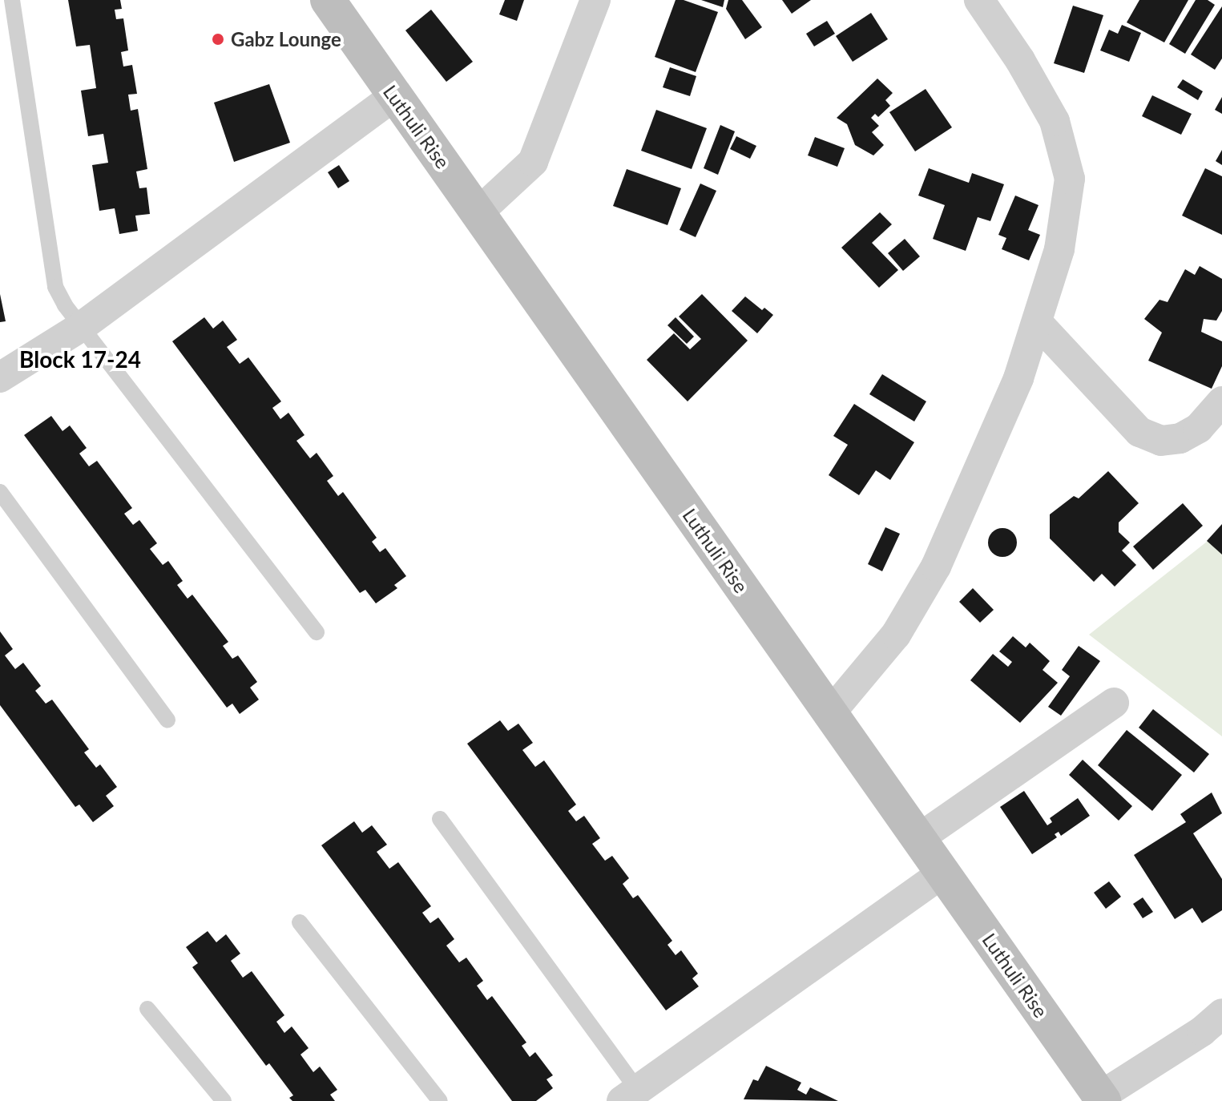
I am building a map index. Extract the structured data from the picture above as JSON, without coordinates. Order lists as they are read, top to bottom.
{
  "streets": {
    "street": ["Luthuli Rise"]
  },
  "districts": ["Block 17-24"],
  "places": ["Gabz Lounge"]
}
